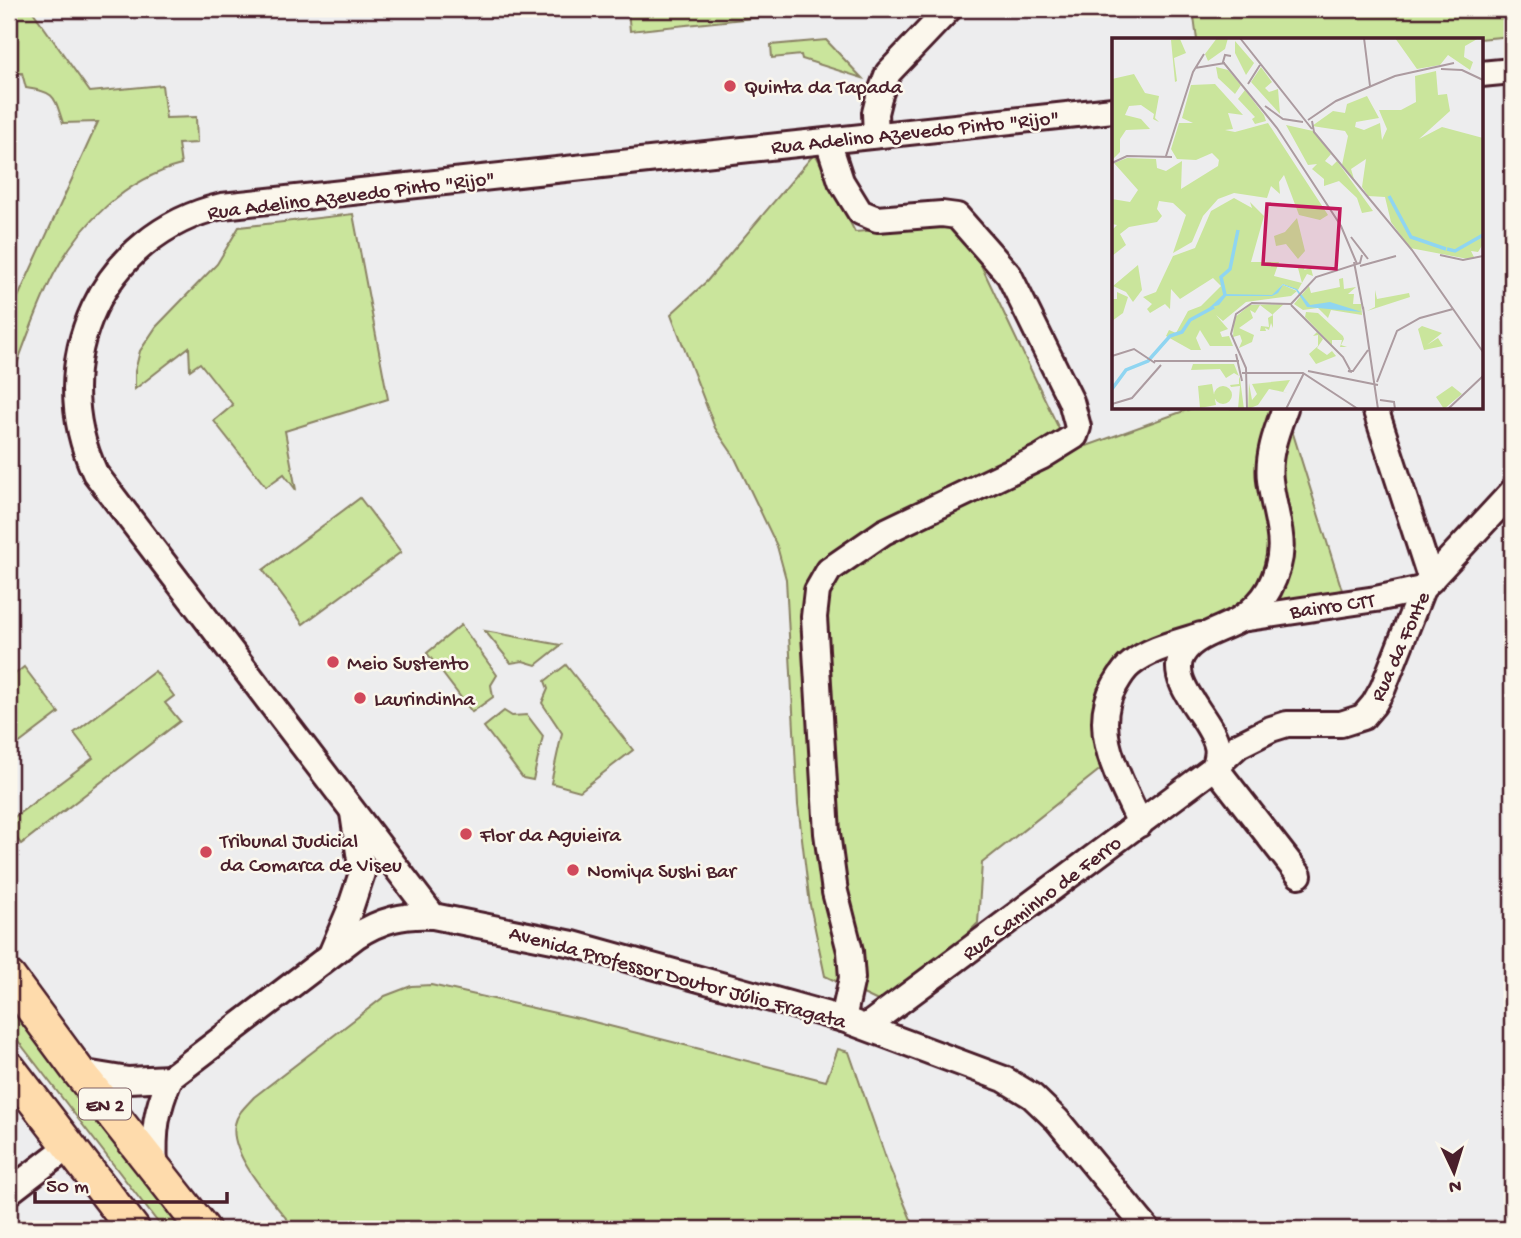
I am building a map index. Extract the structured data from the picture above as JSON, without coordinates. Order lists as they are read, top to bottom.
{
  "streets": {
    "main road": ["EN 2"],
    "street": [
      "Rua Adelino Azevedo Pinto \"Rijo\"",
      "Bairro CTT",
      "Rua da Fonte",
      "Rua Caminho de Ferro",
      "Avenida Professor Doutor Júlio Fragata"
    ]
  },
  "crossings": [
    ["Rua Adelino Azevedo Pinto \"Rijo\"", "Avenida Professor Doutor Júlio Fragata"],
    ["Bairro CTT", "Rua da Fonte"],
    ["Bairro CTT", "Rua Caminho de Ferro"],
    ["Rua da Fonte", "Rua Caminho de Ferro"],
    ["Rua Caminho de Ferro", "Avenida Professor Doutor Júlio Fragata"]
  ],
  "places": [
    "Quinta da Tapada",
    "Meio Sustento",
    "Laurindinha",
    "Flor da Aguieira",
    "Tribunal Judicial da Comarca de Viseu",
    "Nomiya Sushi Bar"
  ],
  "scale_bar": "50 m",
  "north": "bottom"
}
